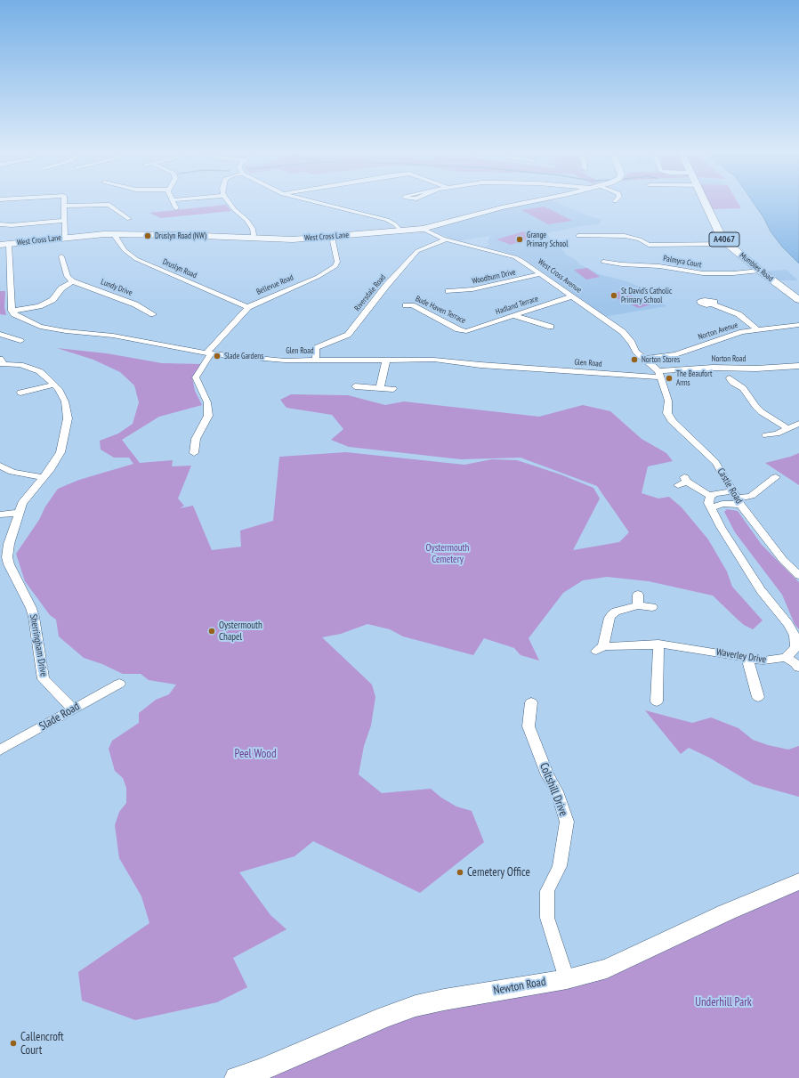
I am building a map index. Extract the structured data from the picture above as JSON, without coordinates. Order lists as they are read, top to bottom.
{
  "streets": {
    "main road": ["A4067", "Mumbles Road"],
    "street": [
      "West Cross Lane",
      "Palmyra Court",
      "Druslyn Road",
      "West Cross Avenue",
      "Woodburn Drive",
      "Bellevue Road",
      "Lundy Drive",
      "Riversdale Road",
      "Hadland Terrace",
      "Bude Haven Terrace",
      "Norton Avenue",
      "Glen Road",
      "Norton Road",
      "Castle Road",
      "Sherringham Drive",
      "Waverley Drive",
      "Slade Road",
      "Coltshill Drive",
      "Newton Road"
    ]
  },
  "crossings": [
    ["West Cross Lane", "Druslyn Road"],
    ["West Cross Lane", "West Cross Avenue"],
    ["West Cross Lane", "Bellevue Road"],
    ["Palmyra Court", "Mumbles Road"],
    ["Druslyn Road", "Bellevue Road"],
    ["West Cross Avenue", "Woodburn Drive"],
    ["West Cross Avenue", "Riversdale Road"],
    ["West Cross Avenue", "Hadland Terrace"],
    ["West Cross Avenue", "Norton Avenue"],
    ["West Cross Avenue", "Glen Road"],
    ["West Cross Avenue", "Norton Road"],
    ["West Cross Avenue", "Castle Road"],
    ["Bellevue Road", "Glen Road"],
    ["Riversdale Road", "Glen Road"],
    ["Hadland Terrace", "Bude Haven Terrace"],
    ["Glen Road", "Norton Road"],
    ["Glen Road", "Castle Road"],
    ["Norton Road", "Castle Road"],
    ["Sherringham Drive", "Slade Road"],
    ["Coltshill Drive", "Newton Road"]
  ],
  "parks": ["Oystermouth Cemetery", "Peel Wood", "Underhill Park"],
  "places": [
    "Druslyn Road (NW)",
    "Grange Primary School",
    "St David's Catholic Primary School",
    "Slade Gardens",
    "Norton Stores",
    "The Beaufort Arms",
    "Oystermouth Chapel",
    "Cemetery Office",
    "Callencroft Court"
  ]
}
